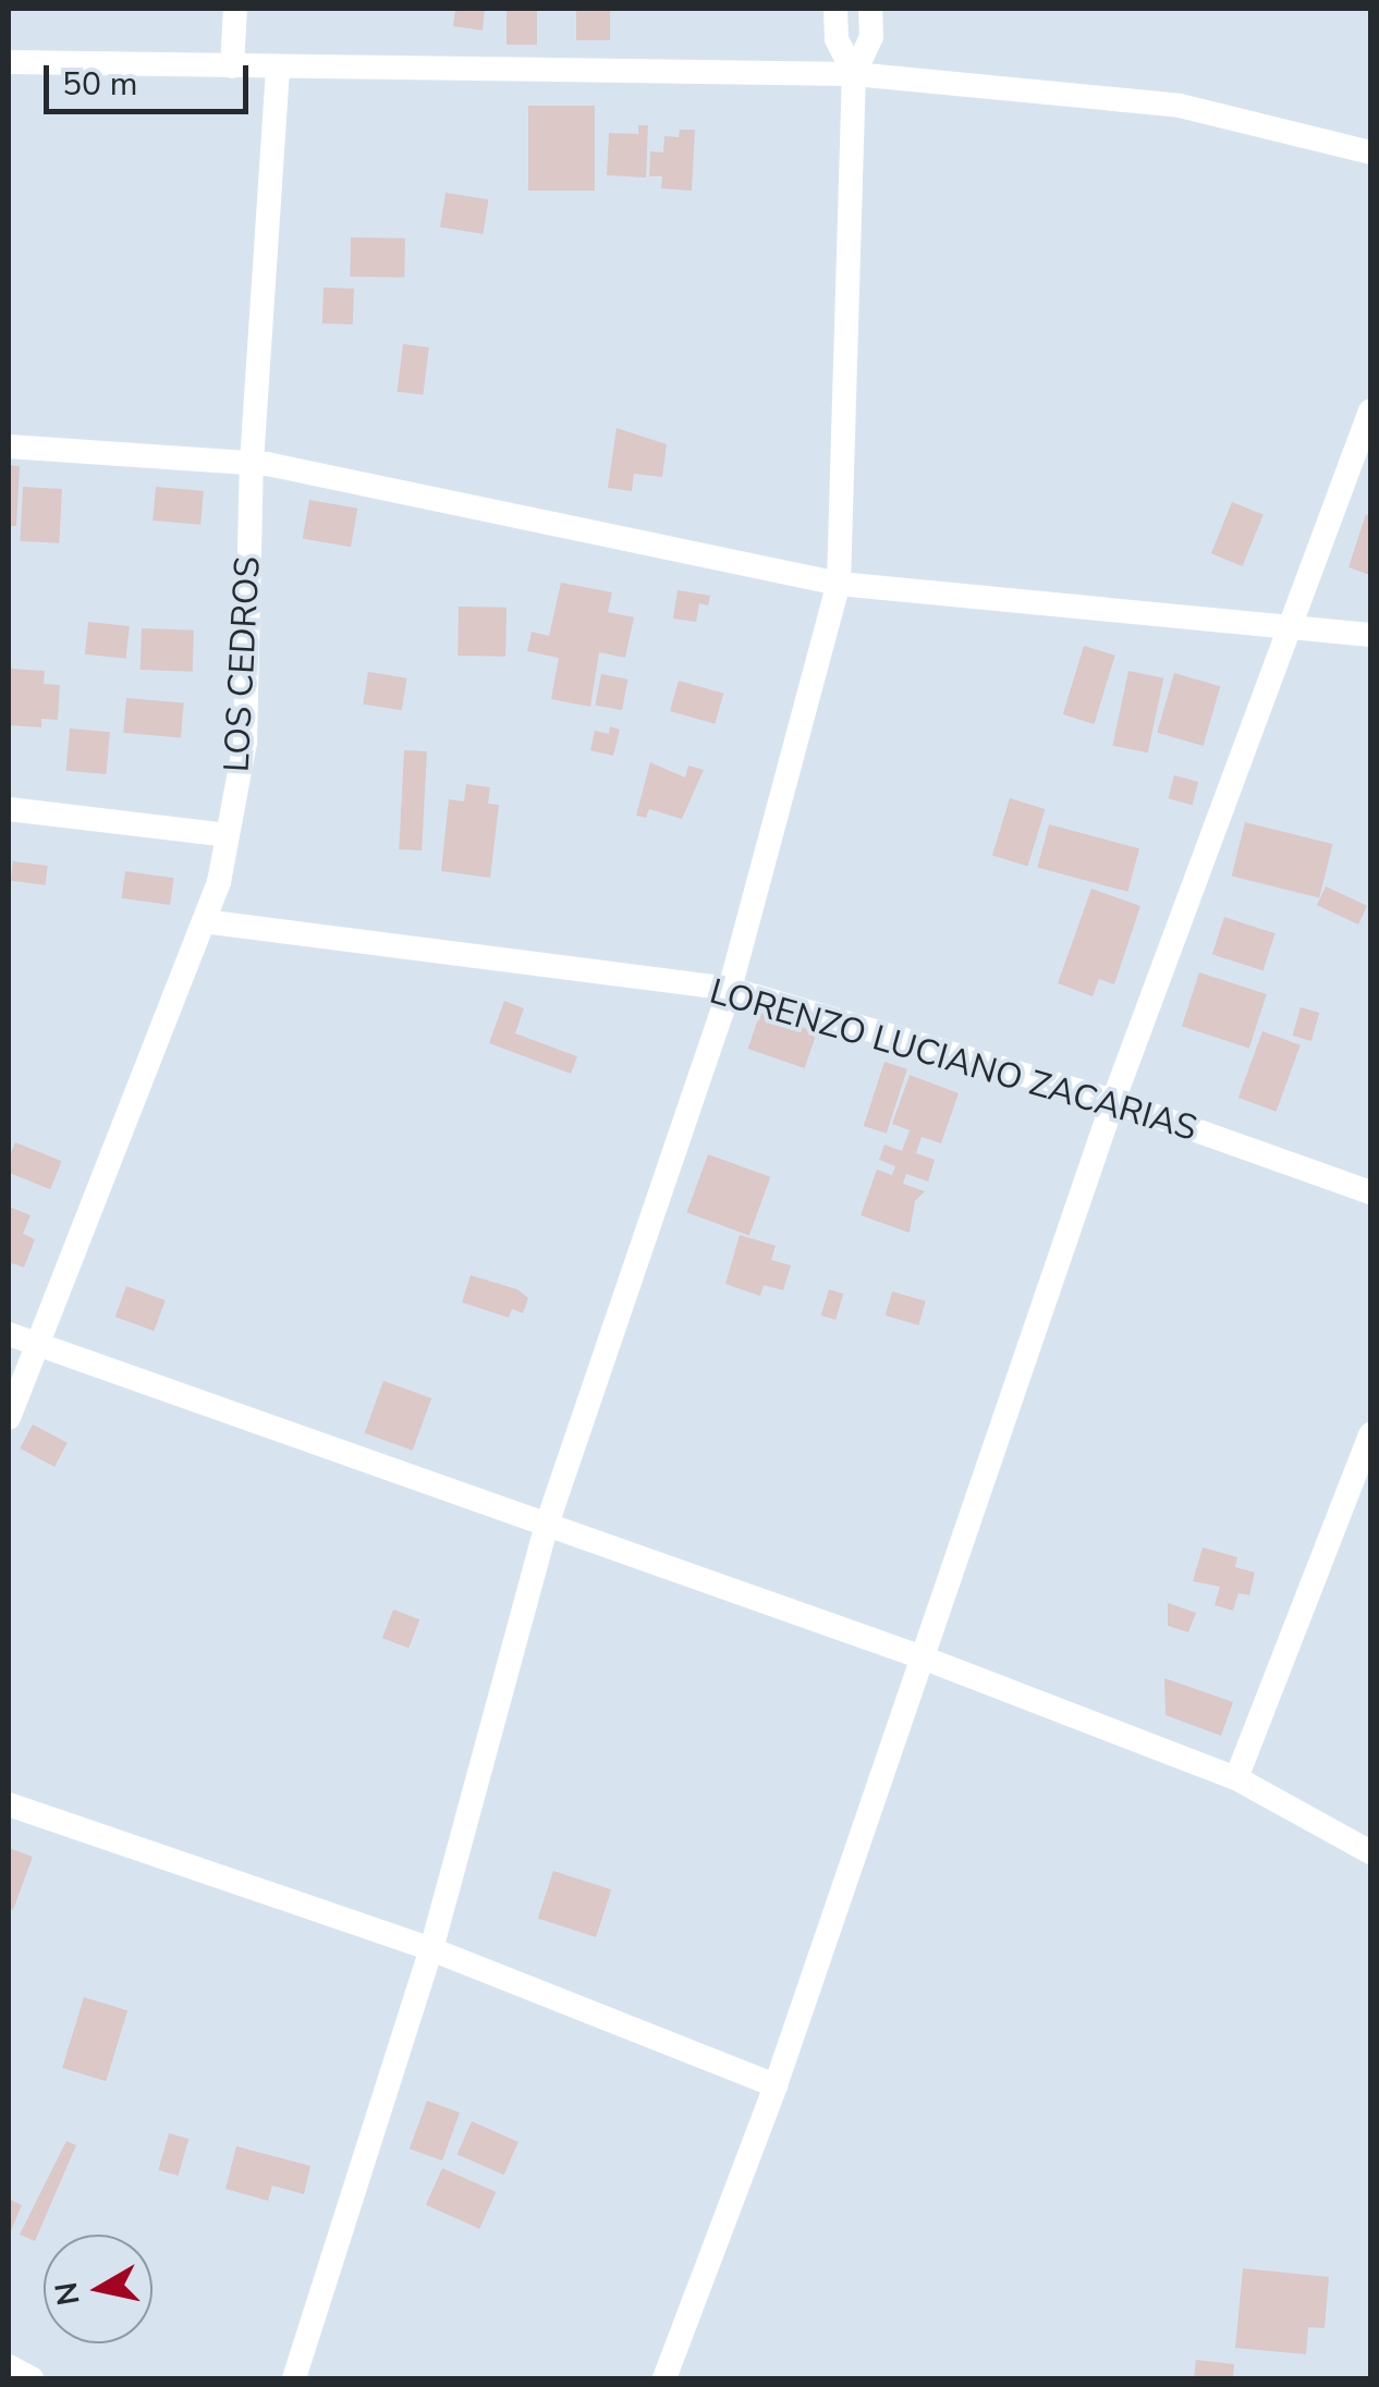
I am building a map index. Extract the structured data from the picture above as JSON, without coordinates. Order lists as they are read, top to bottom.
{
  "streets": {
    "street": ["LOS CEDROS", "LORENZO LUCIANO ZACARIAS"]
  },
  "crossings": [
    ["LOS CEDROS", "LORENZO LUCIANO ZACARIAS"]
  ],
  "scale_bar": "50 m",
  "north": "left"
}
